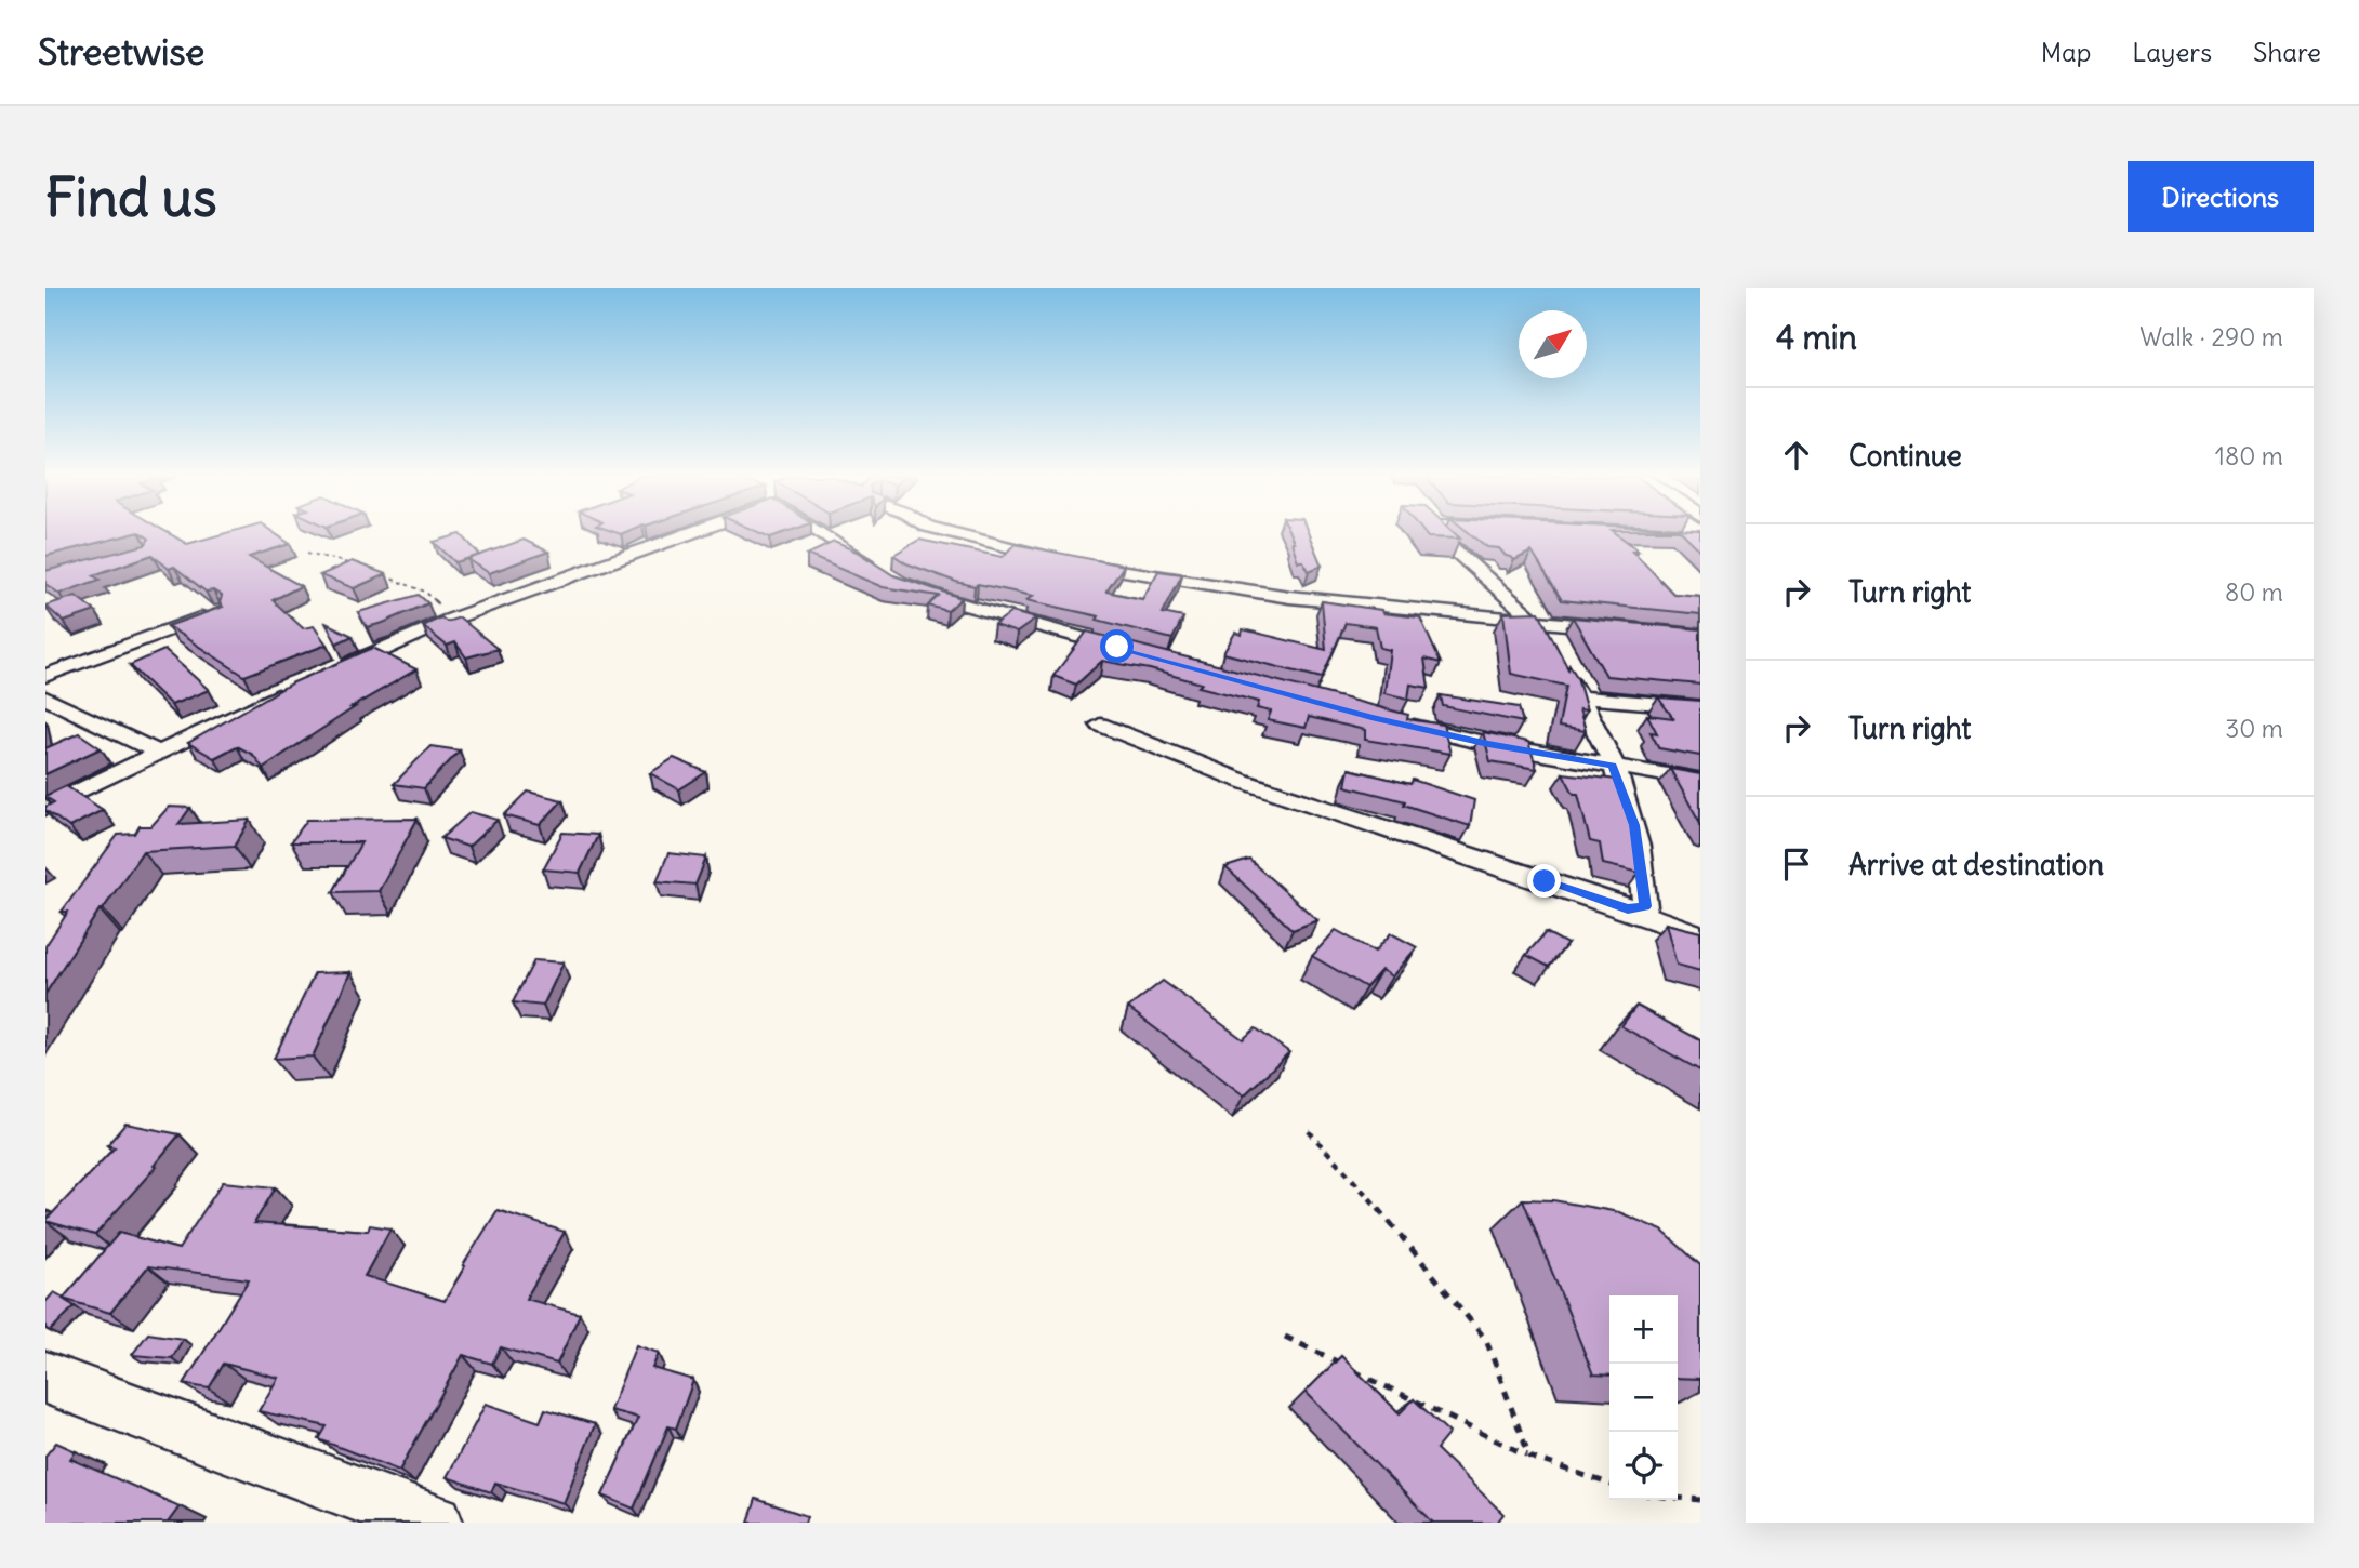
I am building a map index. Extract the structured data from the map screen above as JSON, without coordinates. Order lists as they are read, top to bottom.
{
  "north": "top right",
  "page": {
    "header": "Streetwise",
    "nav": ["Map", "Layers", "Share"],
    "buttons": "Directions",
    "title": "Find us",
    "heading": ["4 min", "Walk · 290 m"],
    "list": [
      ["Continue", "180 m"],
      ["Turn right", "80 m"],
      ["Turn right", "30 m"],
      "Arrive at destination"
    ],
    "map_buttons": ["+", "−"]
  }
}
